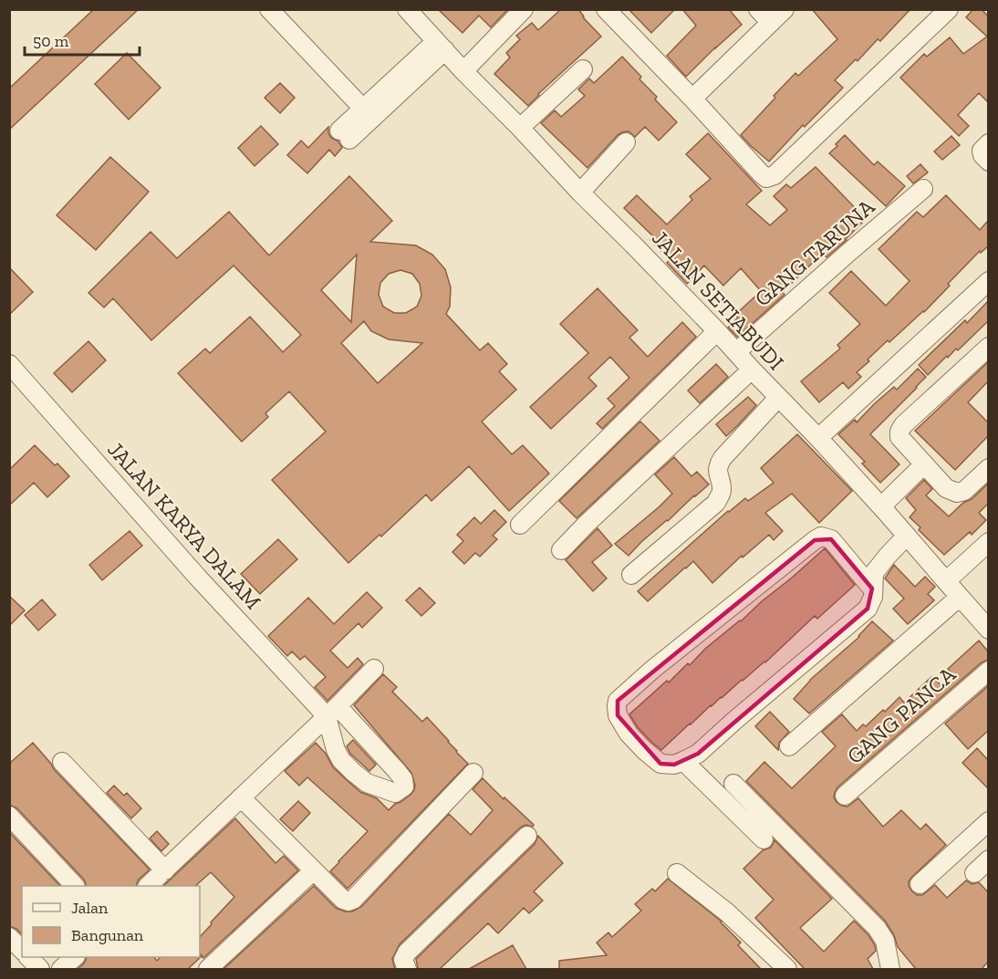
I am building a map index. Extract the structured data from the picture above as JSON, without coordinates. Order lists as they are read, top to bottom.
{
  "streets": {
    "street": [
      "GANG TARUNA",
      "JALAN SETIABUDI",
      "JALAN KARYA DALAM",
      "GANG PANCA"
    ]
  },
  "crossings": [
    ["GANG TARUNA", "JALAN SETIABUDI"]
  ],
  "legend": ["Jalan", "Bangunan"],
  "scale_bar": "50 m"
}
